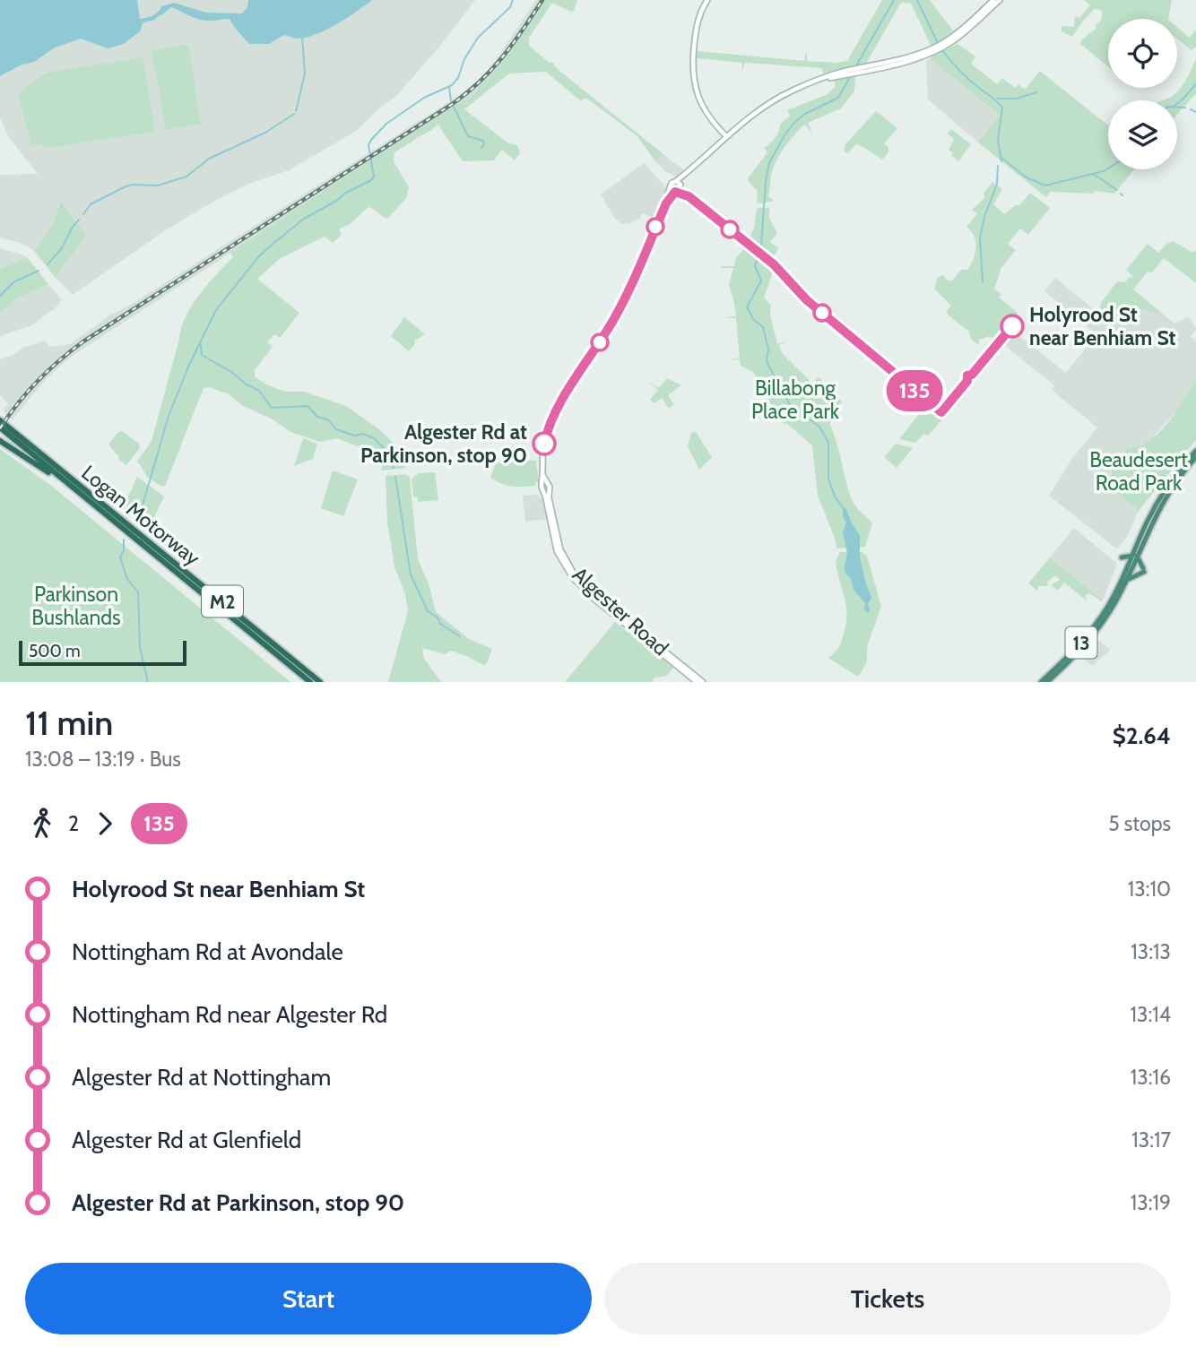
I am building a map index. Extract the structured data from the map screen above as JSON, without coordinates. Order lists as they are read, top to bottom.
{
  "streets": {
    "highway": ["Logan Motorway", "M2", "13"],
    "main road": ["Algester Road"]
  },
  "parks": ["Billabong Place Park", "Beaudesert Road Park", "Parkinson Bushlands"],
  "places": ["Holyrood St near Benhiam St", "Algester Rd at Parkinson, stop 90"],
  "lines": ["bus line 135"],
  "scale_bar": "500 m",
  "page": {
    "on_map": "135",
    "scale": "500 m",
    "heading": ["11 min", "13:08 – 13:19 · Bus", "$2.64"],
    "legs": ["2", "135", "5 stops"],
    "list": [
      {
        "name": "Holyrood St near Benhiam St",
        "value": "13:10"
      },
      {
        "name": "Nottingham Rd at Avondale",
        "value": "13:13"
      },
      {
        "name": "Nottingham Rd near Algester Rd",
        "value": "13:14"
      },
      {
        "name": "Algester Rd at Nottingham",
        "value": "13:16"
      },
      {
        "name": "Algester Rd at Glenfield",
        "value": "13:17"
      },
      {
        "name": "Algester Rd at Parkinson, stop 90",
        "value": "13:19"
      }
    ],
    "buttons": ["Start", "Tickets"]
  }
}
